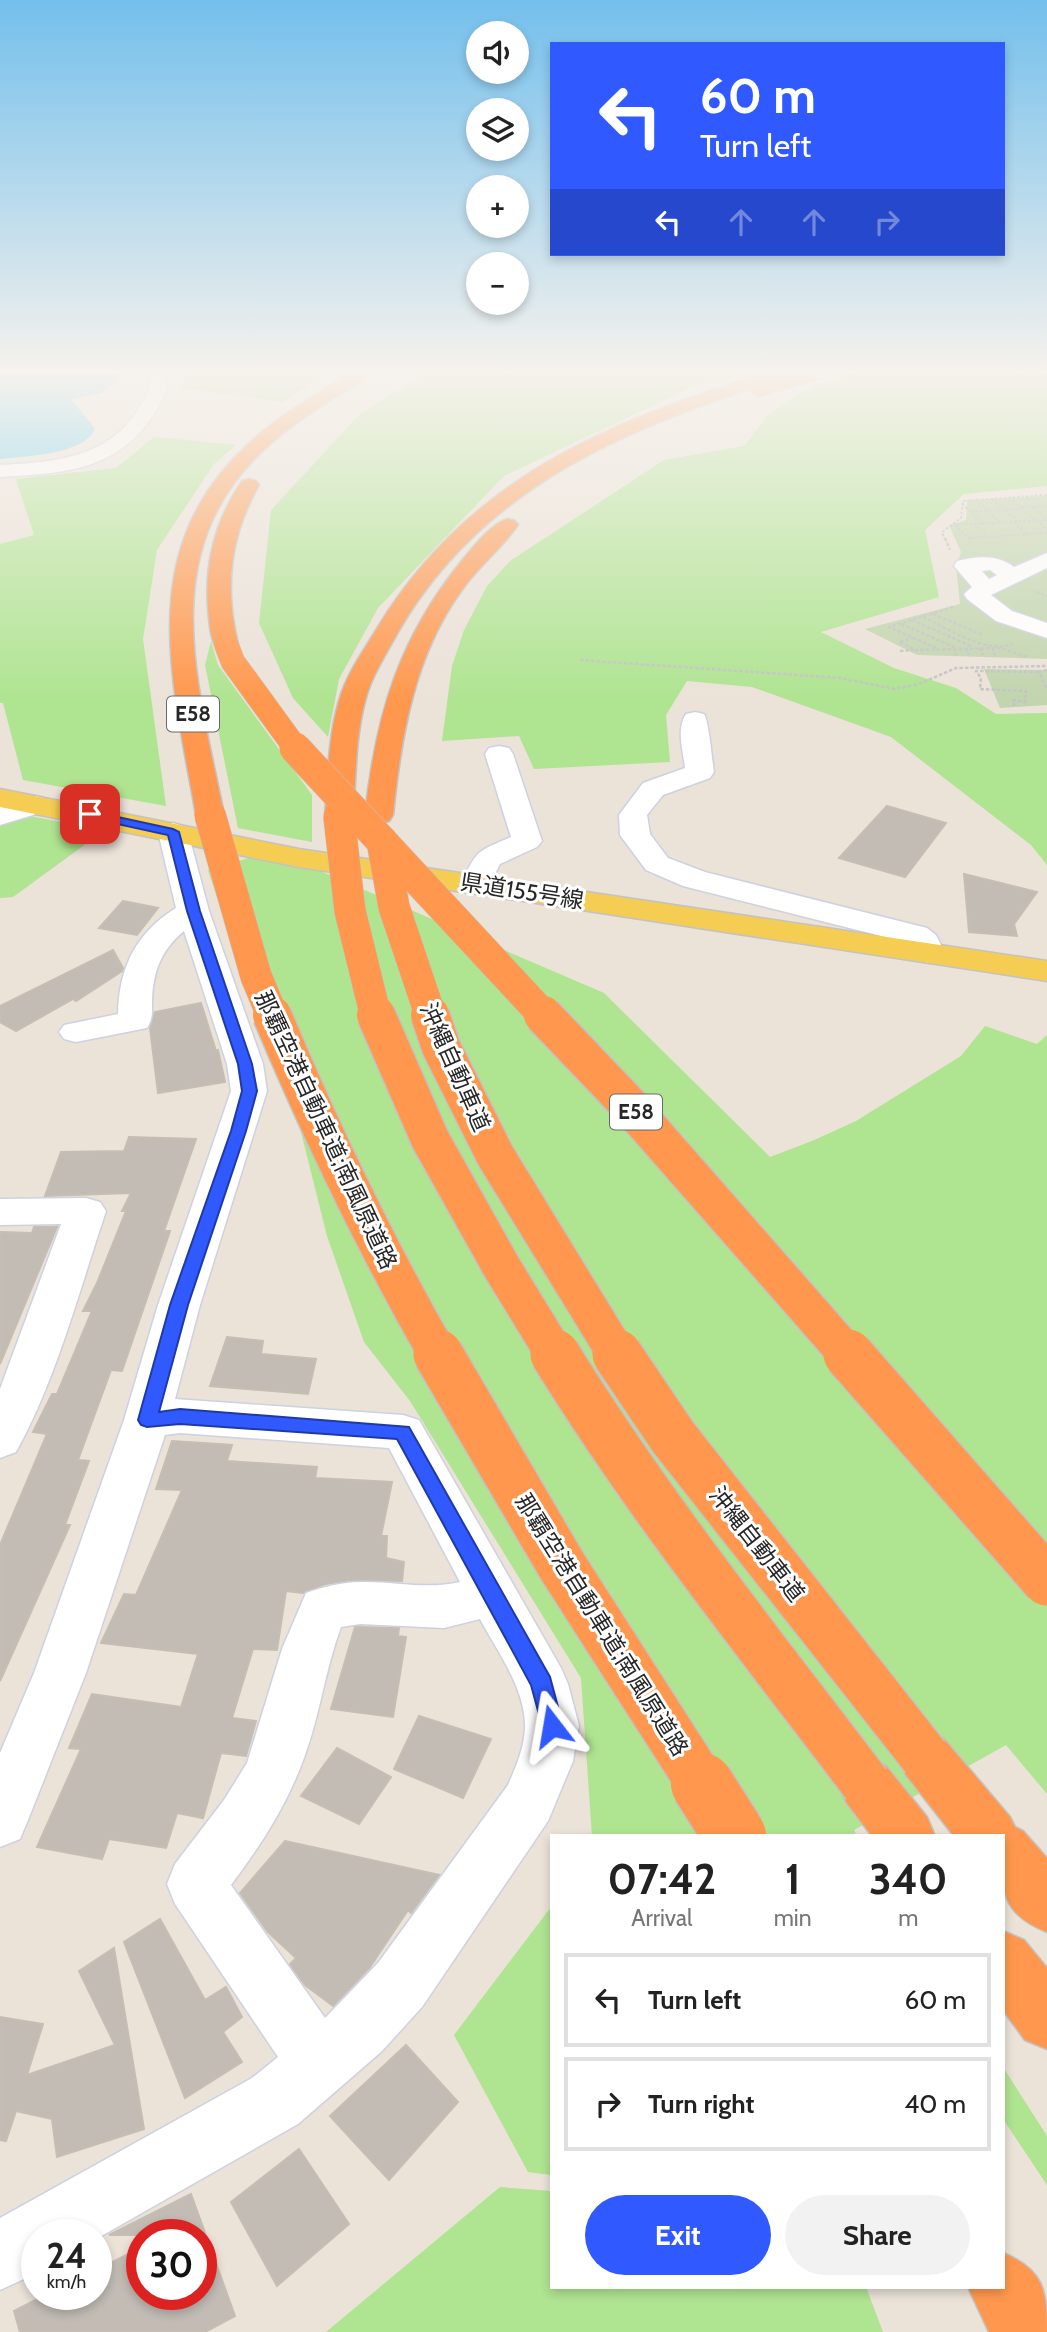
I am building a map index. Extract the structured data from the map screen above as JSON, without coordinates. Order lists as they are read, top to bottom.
{
  "streets": {
    "highway": ["E58", "沖縄自動車道", "那覇空港自動車道;南風原道路"],
    "main road": ["県道155号線"]
  },
  "crossings": [
    ["県道155号線", "那覇空港自動車道;南風原道路"]
  ],
  "page": {
    "map_buttons": ["+", "−"],
    "turn": ["60 m", "Turn left"],
    "eta": [
      "07:42",
      "Arrival",
      "1",
      "min",
      "340",
      "m"
    ],
    "list": [
      {
        "name": "Turn left",
        "value": "60 m"
      },
      {
        "name": "Turn right",
        "value": "40 m"
      }
    ],
    "buttons": ["Exit", "Share"],
    "speed": "24 km/h",
    "limit": "30"
  }
}
